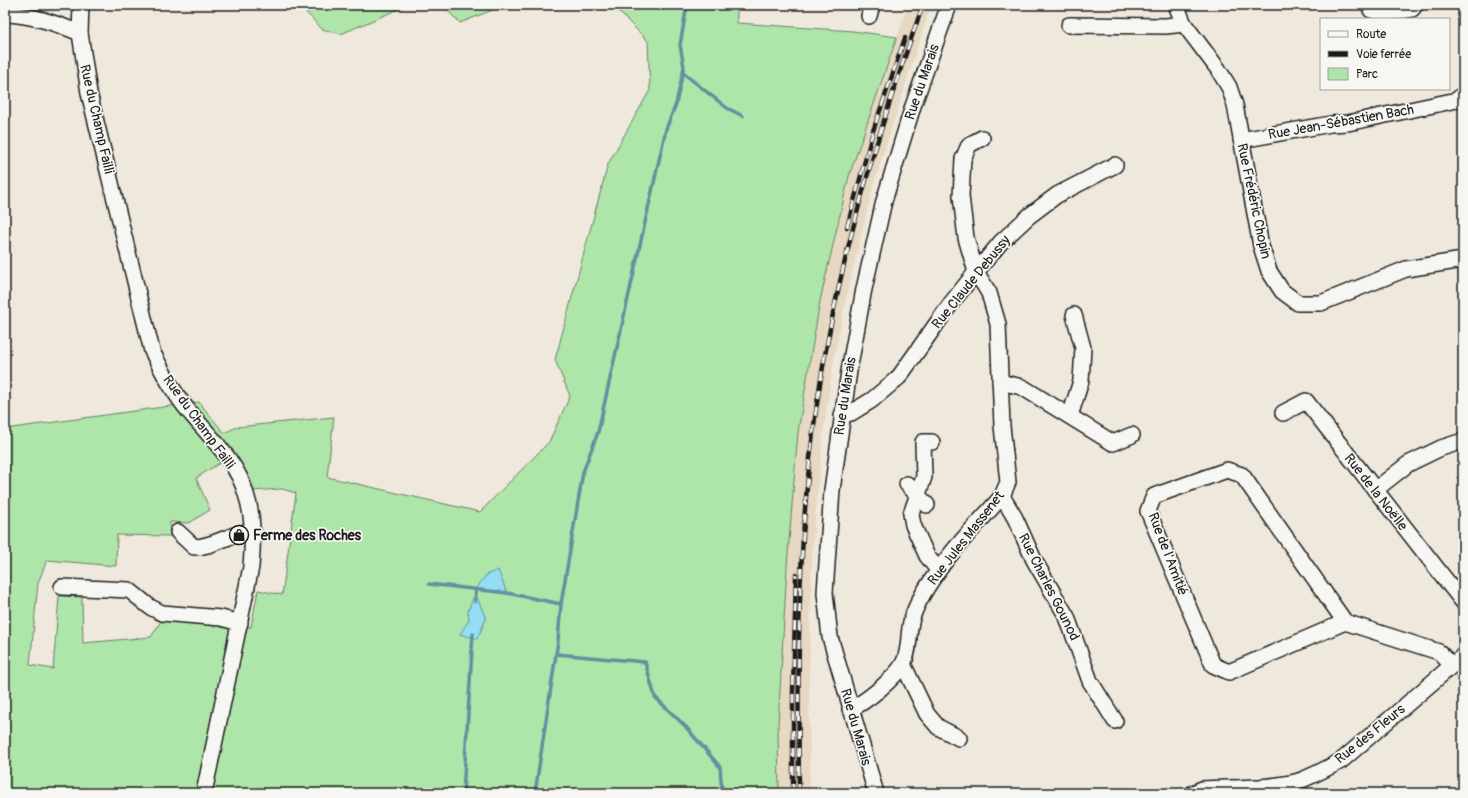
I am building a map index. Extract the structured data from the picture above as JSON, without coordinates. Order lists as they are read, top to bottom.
{
  "streets": {
    "street": [
      "Rue du Marais",
      "Rue du Champ Failli",
      "Rue Jean-Sébastien Bach",
      "Rue Frédéric Chopin",
      "Rue Claude Debussy",
      "Rue de la Noëlle",
      "Rue Jules Massenet",
      "Rue de l'Amitié",
      "Rue Charles Gounod",
      "Rue des Fleurs"
    ]
  },
  "crossings": [
    ["Rue du Marais", "Rue Claude Debussy"],
    ["Rue du Marais", "Rue Jules Massenet"],
    ["Rue Jean-Sébastien Bach", "Rue Frédéric Chopin"],
    ["Rue Claude Debussy", "Rue Jules Massenet"],
    ["Rue Jules Massenet", "Rue Charles Gounod"]
  ],
  "places": {
    "shop": ["Ferme des Roches"]
  },
  "legend": ["Route", "Voie ferrée", "Parc"]
}
